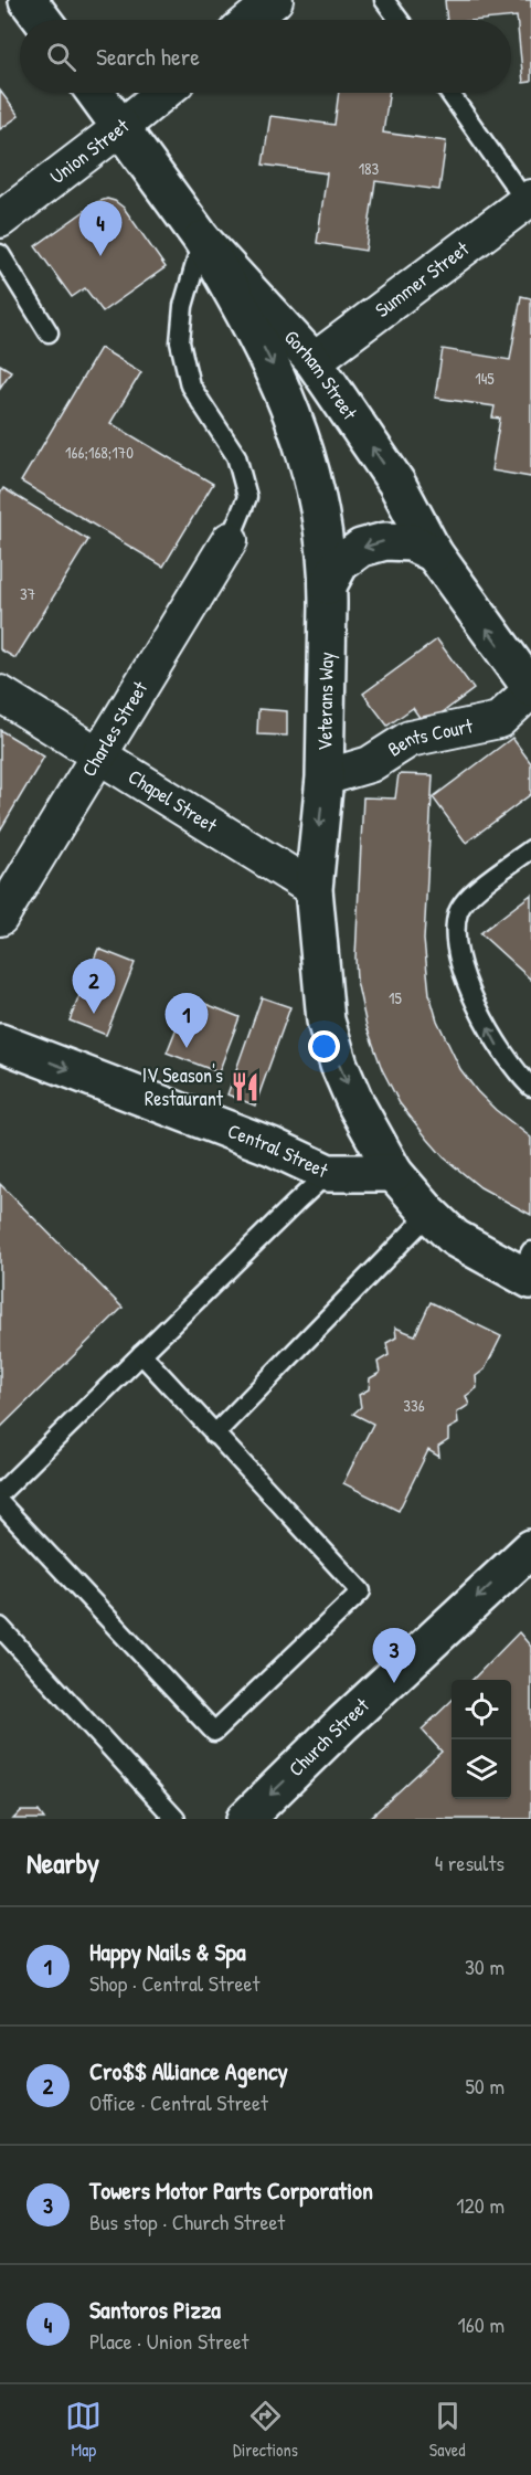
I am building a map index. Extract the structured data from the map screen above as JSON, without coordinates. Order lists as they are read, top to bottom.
{
  "streets": {
    "main road": [
      "Gorham Street",
      "Veterans Way",
      "Central Street",
      "Church Street"
    ],
    "street": [
      "Union Street",
      "Summer Street",
      "Charles Street",
      "Bents Court",
      "Chapel Street"
    ]
  },
  "crossings": [
    ["Union Street", "Gorham Street"],
    ["Summer Street", "Gorham Street"],
    ["Gorham Street", "Veterans Way"],
    ["Gorham Street", "Bents Court"],
    ["Veterans Way", "Bents Court"],
    ["Veterans Way", "Chapel Street"],
    ["Veterans Way", "Central Street"],
    ["Charles Street", "Chapel Street"]
  ],
  "one_way": [
    "Gorham Street",
    "Veterans Way",
    "Central Street",
    "Church Street"
  ],
  "places": {
    "restaurant": ["IV Season's Restaurant"]
  },
  "house_numbers": [
    "183",
    "145",
    "166;168;170",
    "37",
    "15",
    "336"
  ],
  "page": {
    "search": "Search here",
    "pins": [
      "4",
      "2",
      "1",
      "3"
    ],
    "heading": ["Nearby", "4 results"],
    "list": [
      {
        "mark": "1",
        "name": "Happy Nails & Spa",
        "note": "Shop · Central Street",
        "value": "30 m"
      },
      {
        "mark": "2",
        "name": "Cro$$ Alliance Agency",
        "note": "Office · Central Street",
        "value": "50 m"
      },
      {
        "mark": "3",
        "name": "Towers Motor Parts Corporation",
        "note": "Bus stop · Church Street",
        "value": "120 m"
      },
      {
        "mark": "4",
        "name": "Santoros Pizza",
        "note": "Place · Union Street",
        "value": "160 m"
      }
    ],
    "nav": ["Map", "Directions", "Saved"]
  }
}
